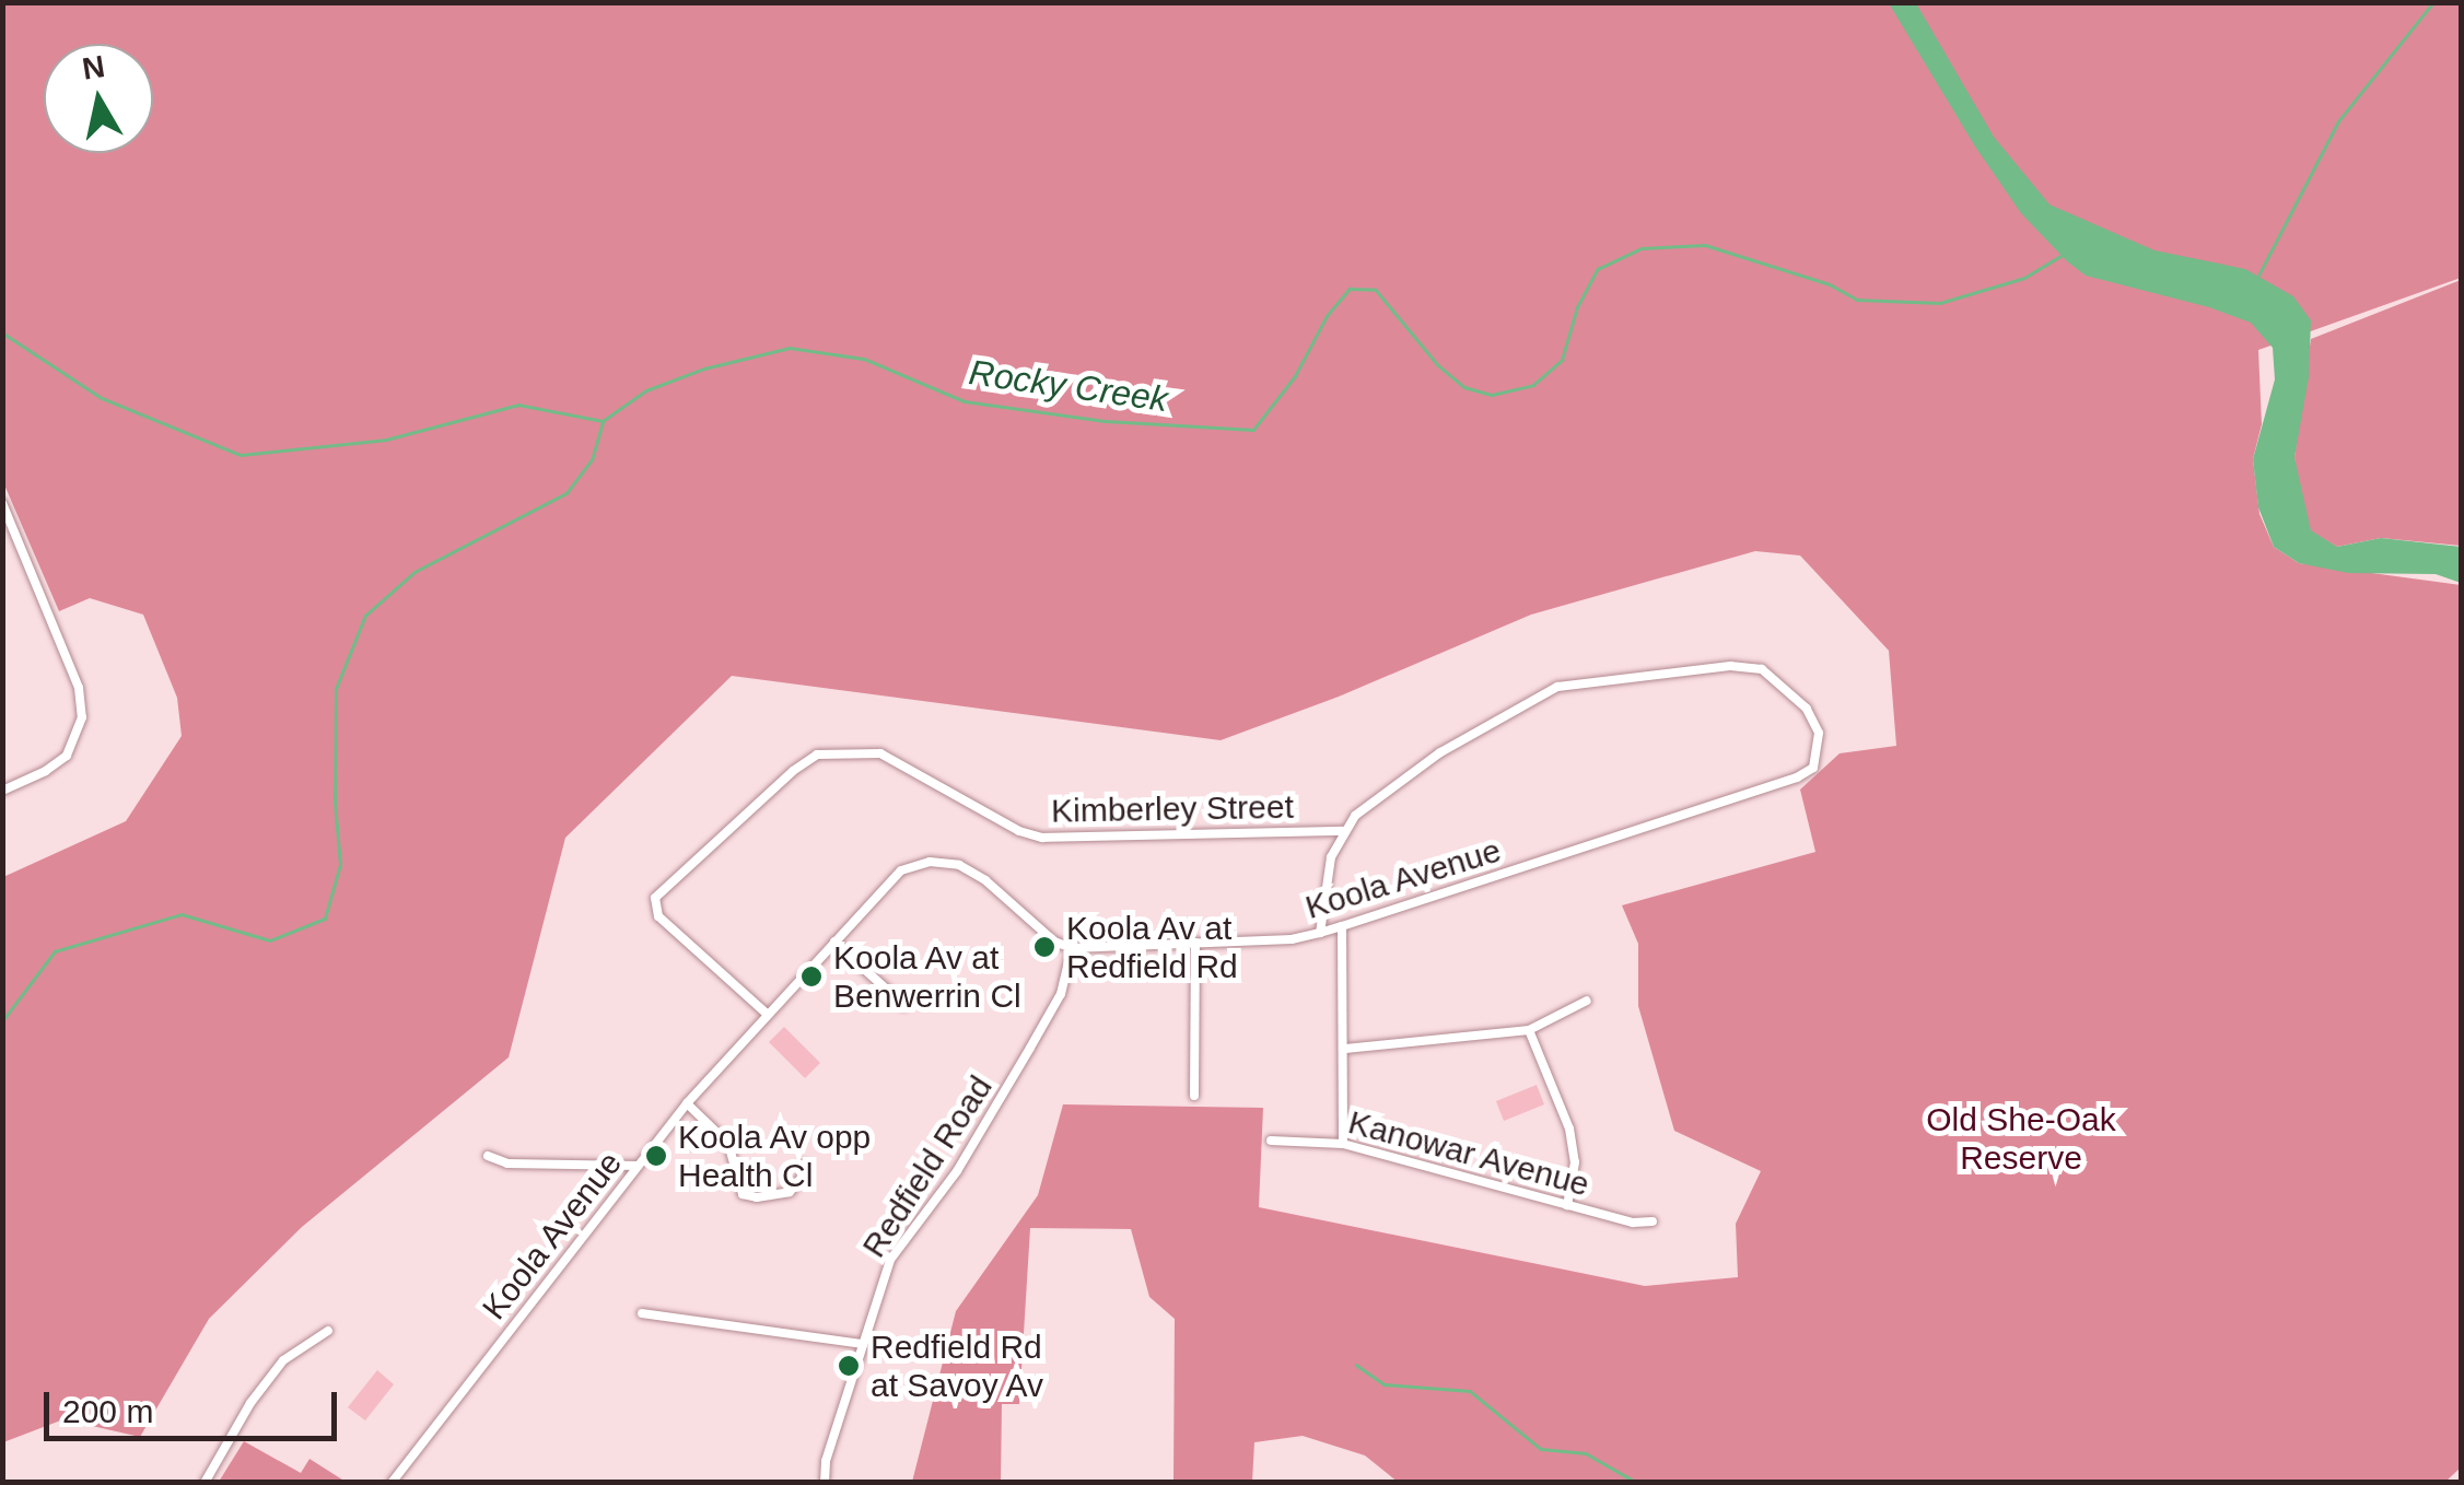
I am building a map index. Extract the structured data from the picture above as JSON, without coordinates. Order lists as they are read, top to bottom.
{
  "streets": {
    "street": [
      "Kimberley Street",
      "Koola Avenue",
      "Kanowar Avenue",
      "Redfield Road"
    ]
  },
  "crossings": [
    ["Kimberley Street", "Koola Avenue"],
    ["Koola Avenue", "Redfield Road"]
  ],
  "water": ["Rocky Creek"],
  "parks": ["Old She-Oak Reserve"],
  "places": [
    "Koola Av at Redfield Rd",
    "Koola Av at Benwerrin Cl",
    "Koola Av opp Health Cl",
    "Redfield Rd at Savoy Av"
  ],
  "scale_bar": "200 m",
  "north": "top"
}
